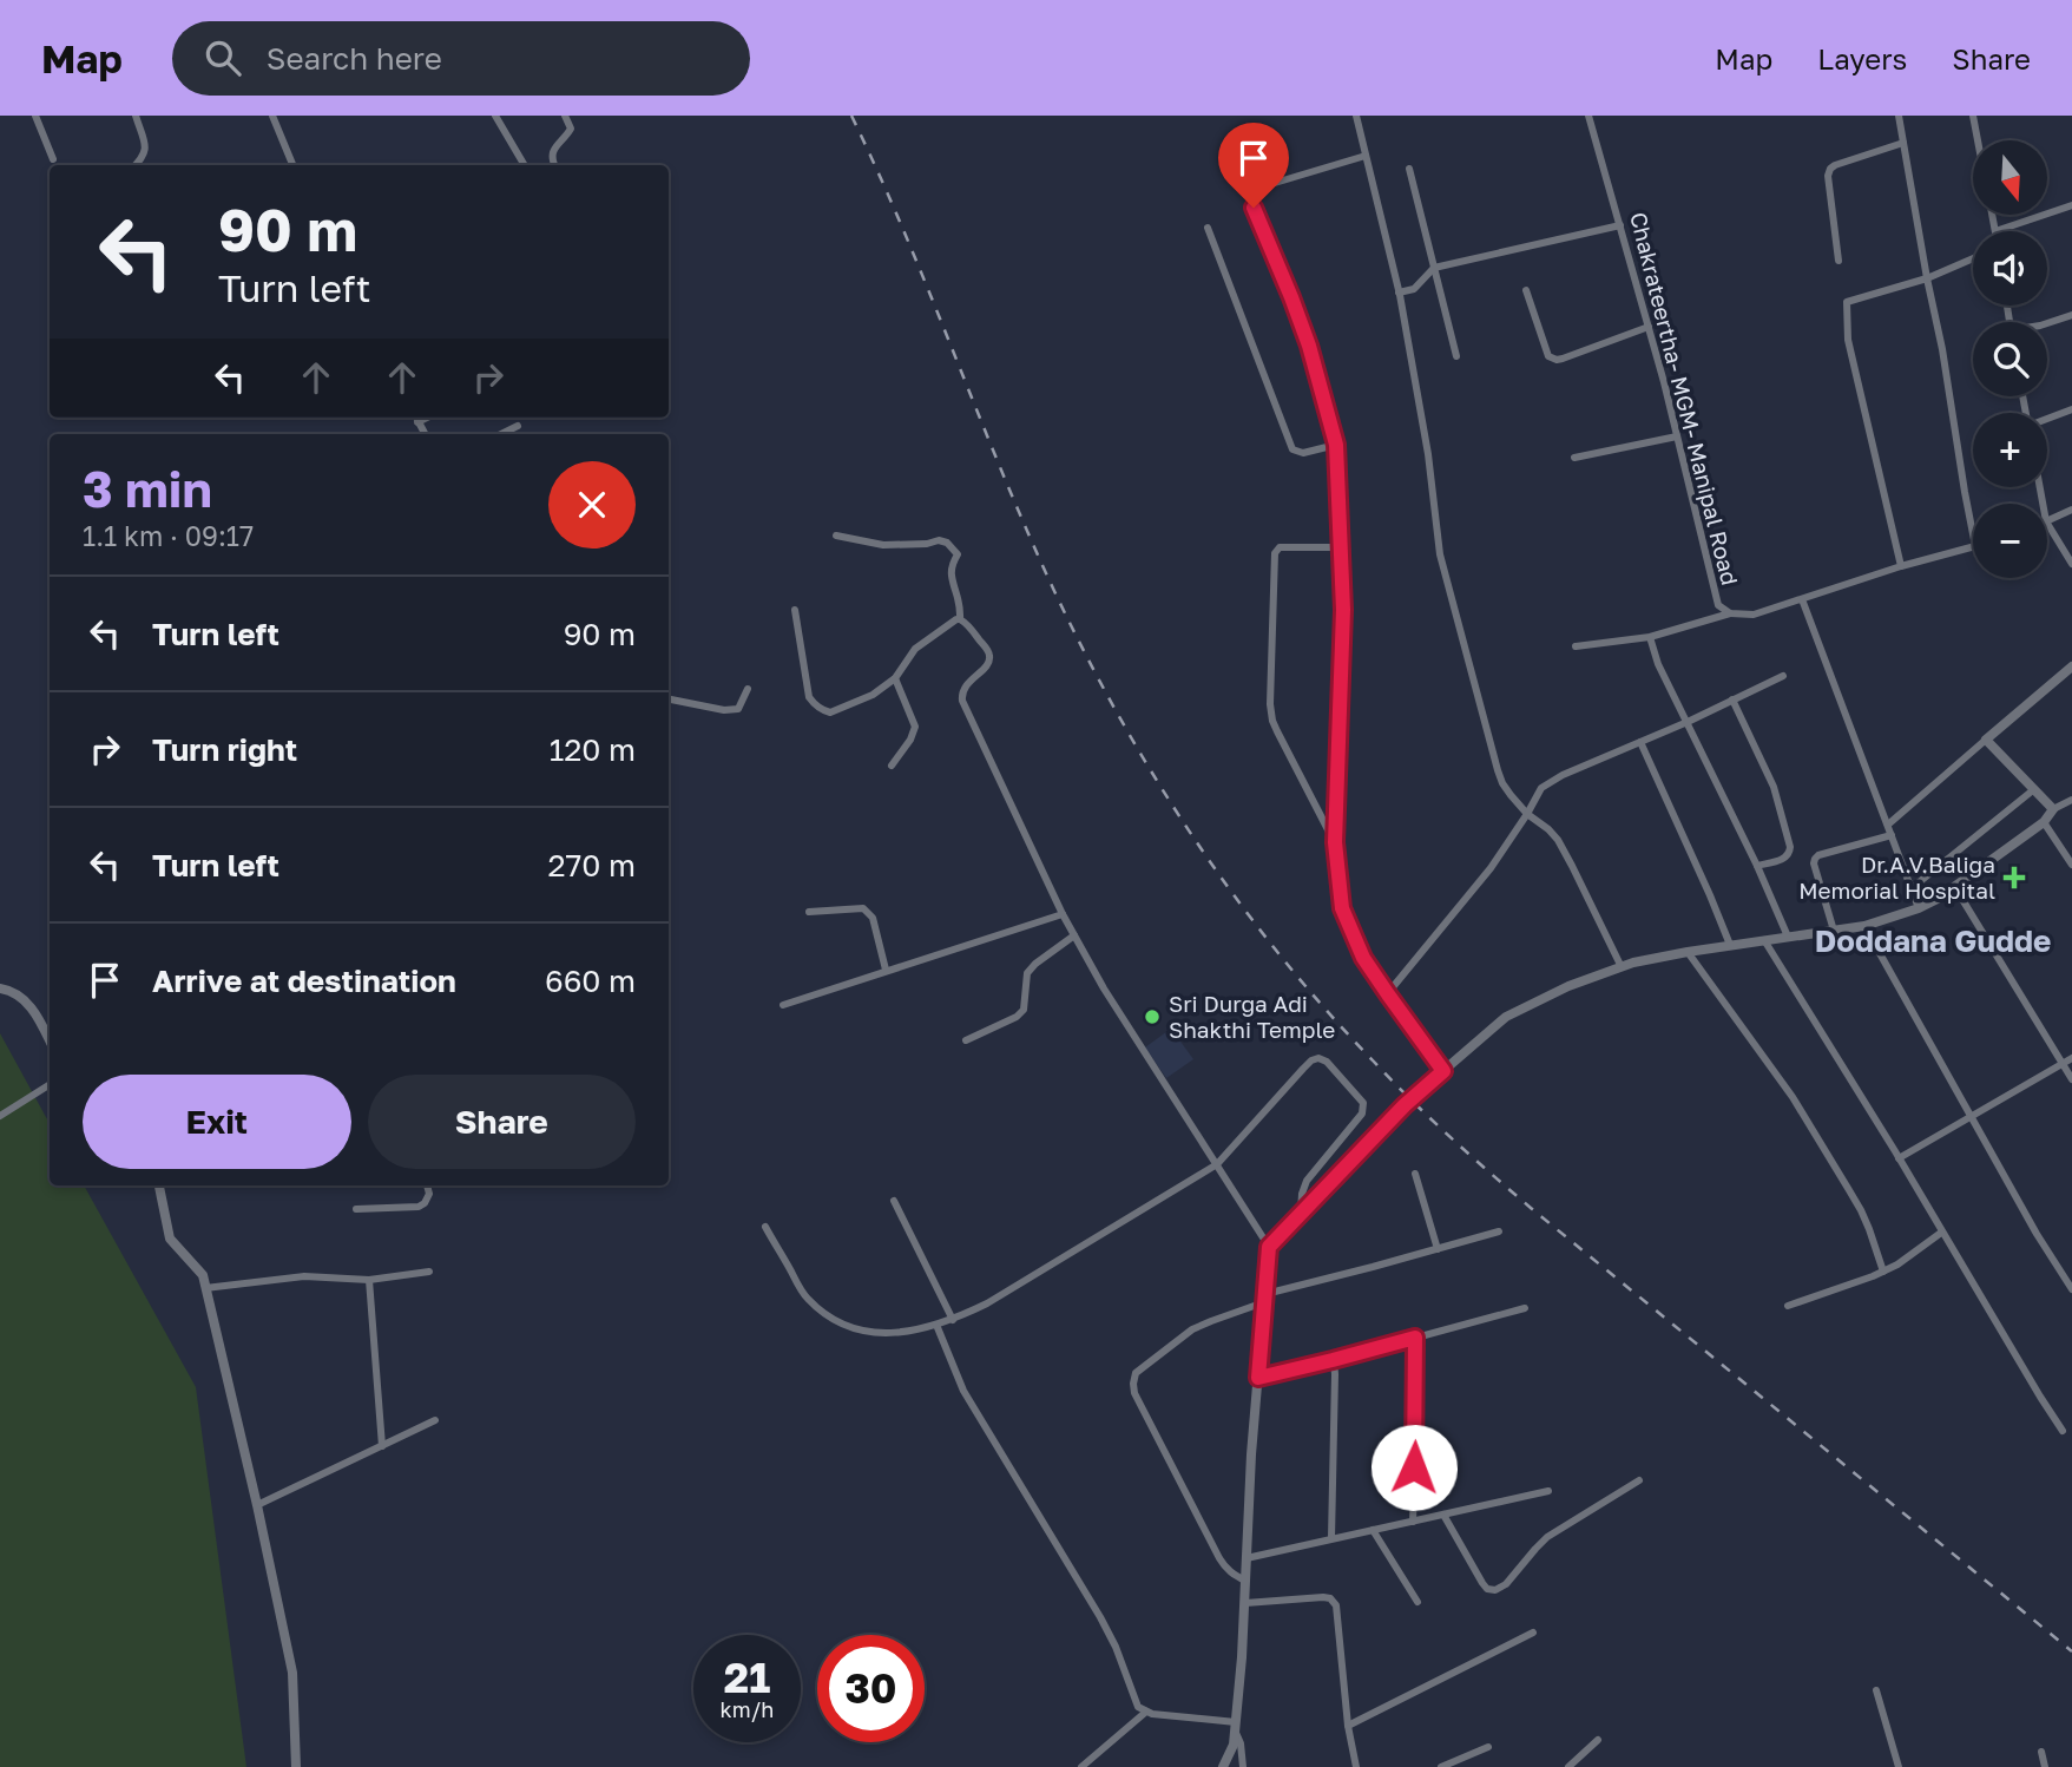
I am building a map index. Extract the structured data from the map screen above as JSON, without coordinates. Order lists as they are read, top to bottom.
{
  "streets": {
    "street": ["Chakrateertha- MGM- Manipal Road"]
  },
  "districts": ["Doddana Gudde"],
  "places": {
    "health": ["Dr.A.V.Baliga Memorial Hospital"],
    "other": ["Sri Durga Adi Shakthi Temple"]
  },
  "north": "bottom",
  "page": {
    "header": "Map",
    "search": "Search here",
    "nav": ["Map", "Layers", "Share"],
    "map_buttons": ["+", "−"],
    "turn": ["90 m", "Turn left"],
    "heading": ["3 min", "1.1 km · 09:17"],
    "list": [
      {
        "name": "Turn left",
        "value": "90 m"
      },
      {
        "name": "Turn right",
        "value": "120 m"
      },
      {
        "name": "Turn left",
        "value": "270 m"
      },
      {
        "name": "Arrive at destination",
        "value": "660 m"
      }
    ],
    "buttons": ["Exit", "Share"],
    "speed": "21 km/h",
    "limit": "30"
  }
}
